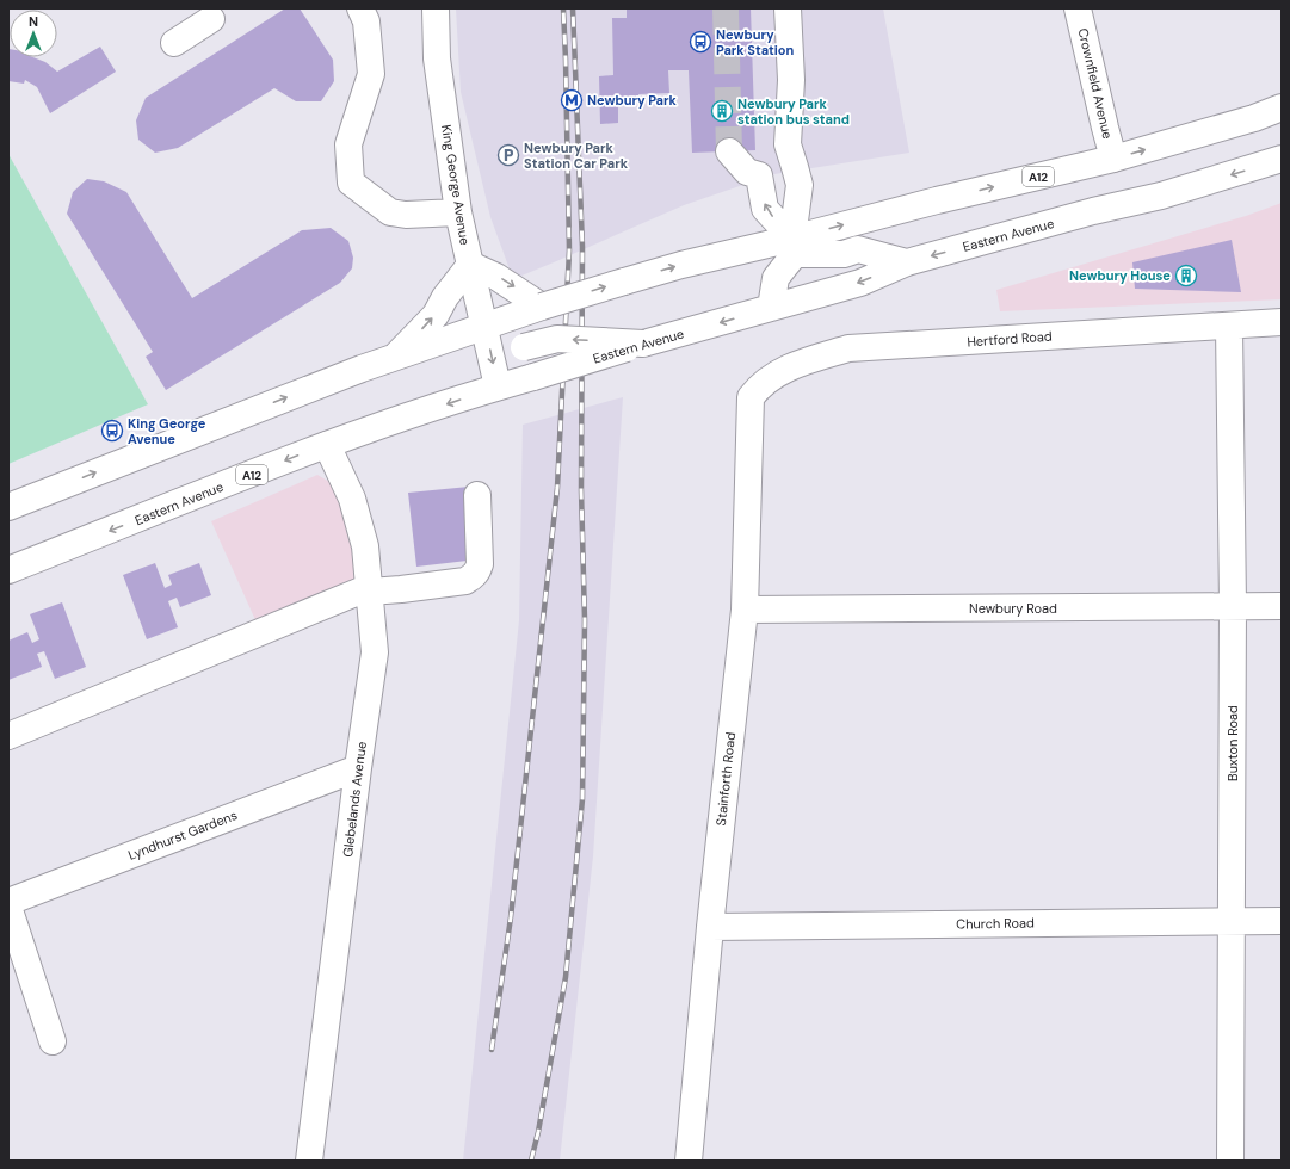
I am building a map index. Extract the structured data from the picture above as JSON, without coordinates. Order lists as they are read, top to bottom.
{
  "streets": {
    "main road": [
      "Crownfield Avenue",
      "A12",
      "King George Avenue",
      "Eastern Avenue",
      "Hertford Road",
      "Newbury Road",
      "Buxton Road",
      "Stainforth Road",
      "Glebelands Avenue",
      "Lyndhurst Gardens",
      "Church Road"
    ]
  },
  "crossings": [
    ["Crownfield Avenue", "A12"],
    ["A12", "King George Avenue"],
    ["King George Avenue", "Eastern Avenue"],
    ["Eastern Avenue", "Glebelands Avenue"],
    ["Hertford Road", "Buxton Road"],
    ["Hertford Road", "Stainforth Road"],
    ["Newbury Road", "Buxton Road"],
    ["Newbury Road", "Stainforth Road"],
    ["Buxton Road", "Church Road"],
    ["Stainforth Road", "Church Road"],
    ["Glebelands Avenue", "Lyndhurst Gardens"]
  ],
  "places": {
    "bus stop": ["Newbury Park Station", "King George Avenue"],
    "metro station": ["Newbury Park"],
    "building": ["Newbury Park station bus stand", "Newbury House"],
    "parking": ["Newbury Park Station Car Park"]
  },
  "north": "top"
}
